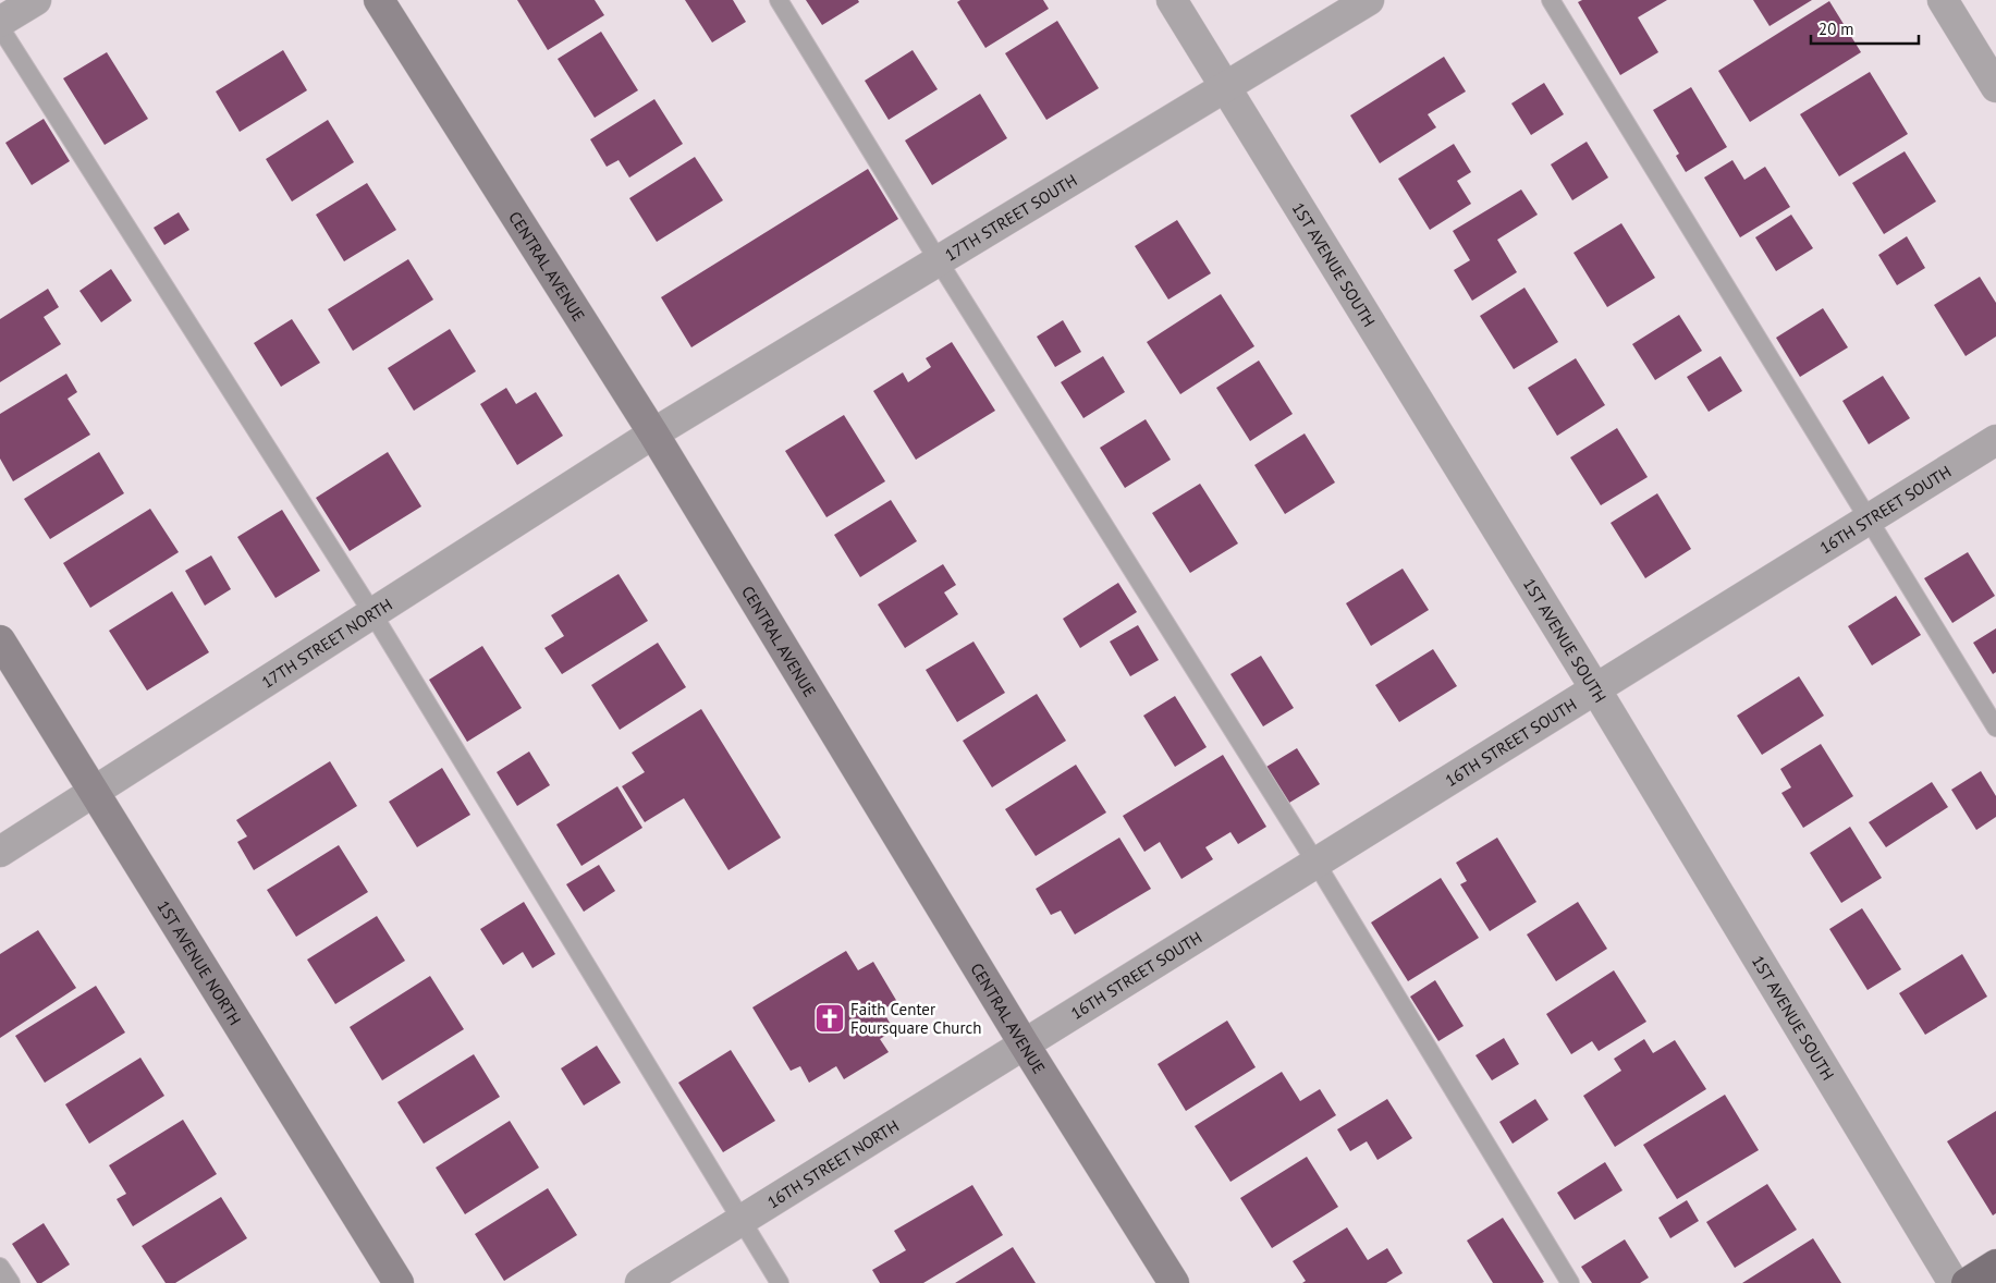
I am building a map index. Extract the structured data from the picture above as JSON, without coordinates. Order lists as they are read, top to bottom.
{
  "streets": {
    "street": [
      "17TH STREET SOUTH",
      "1ST AVENUE SOUTH",
      "CENTRAL AVENUE",
      "16TH STREET SOUTH",
      "17TH STREET NORTH",
      "1ST AVENUE NORTH",
      "16TH STREET NORTH"
    ]
  },
  "crossings": [
    ["17TH STREET SOUTH", "1ST AVENUE SOUTH"],
    ["17TH STREET SOUTH", "CENTRAL AVENUE"],
    ["17TH STREET SOUTH", "17TH STREET NORTH"],
    ["1ST AVENUE SOUTH", "16TH STREET SOUTH"],
    ["CENTRAL AVENUE", "16TH STREET SOUTH"],
    ["CENTRAL AVENUE", "17TH STREET NORTH"],
    ["CENTRAL AVENUE", "16TH STREET NORTH"],
    ["16TH STREET SOUTH", "16TH STREET NORTH"],
    ["17TH STREET NORTH", "1ST AVENUE NORTH"]
  ],
  "places": {
    "church": ["Faith Center Foursquare Church"]
  },
  "scale_bar": "20 m"
}
